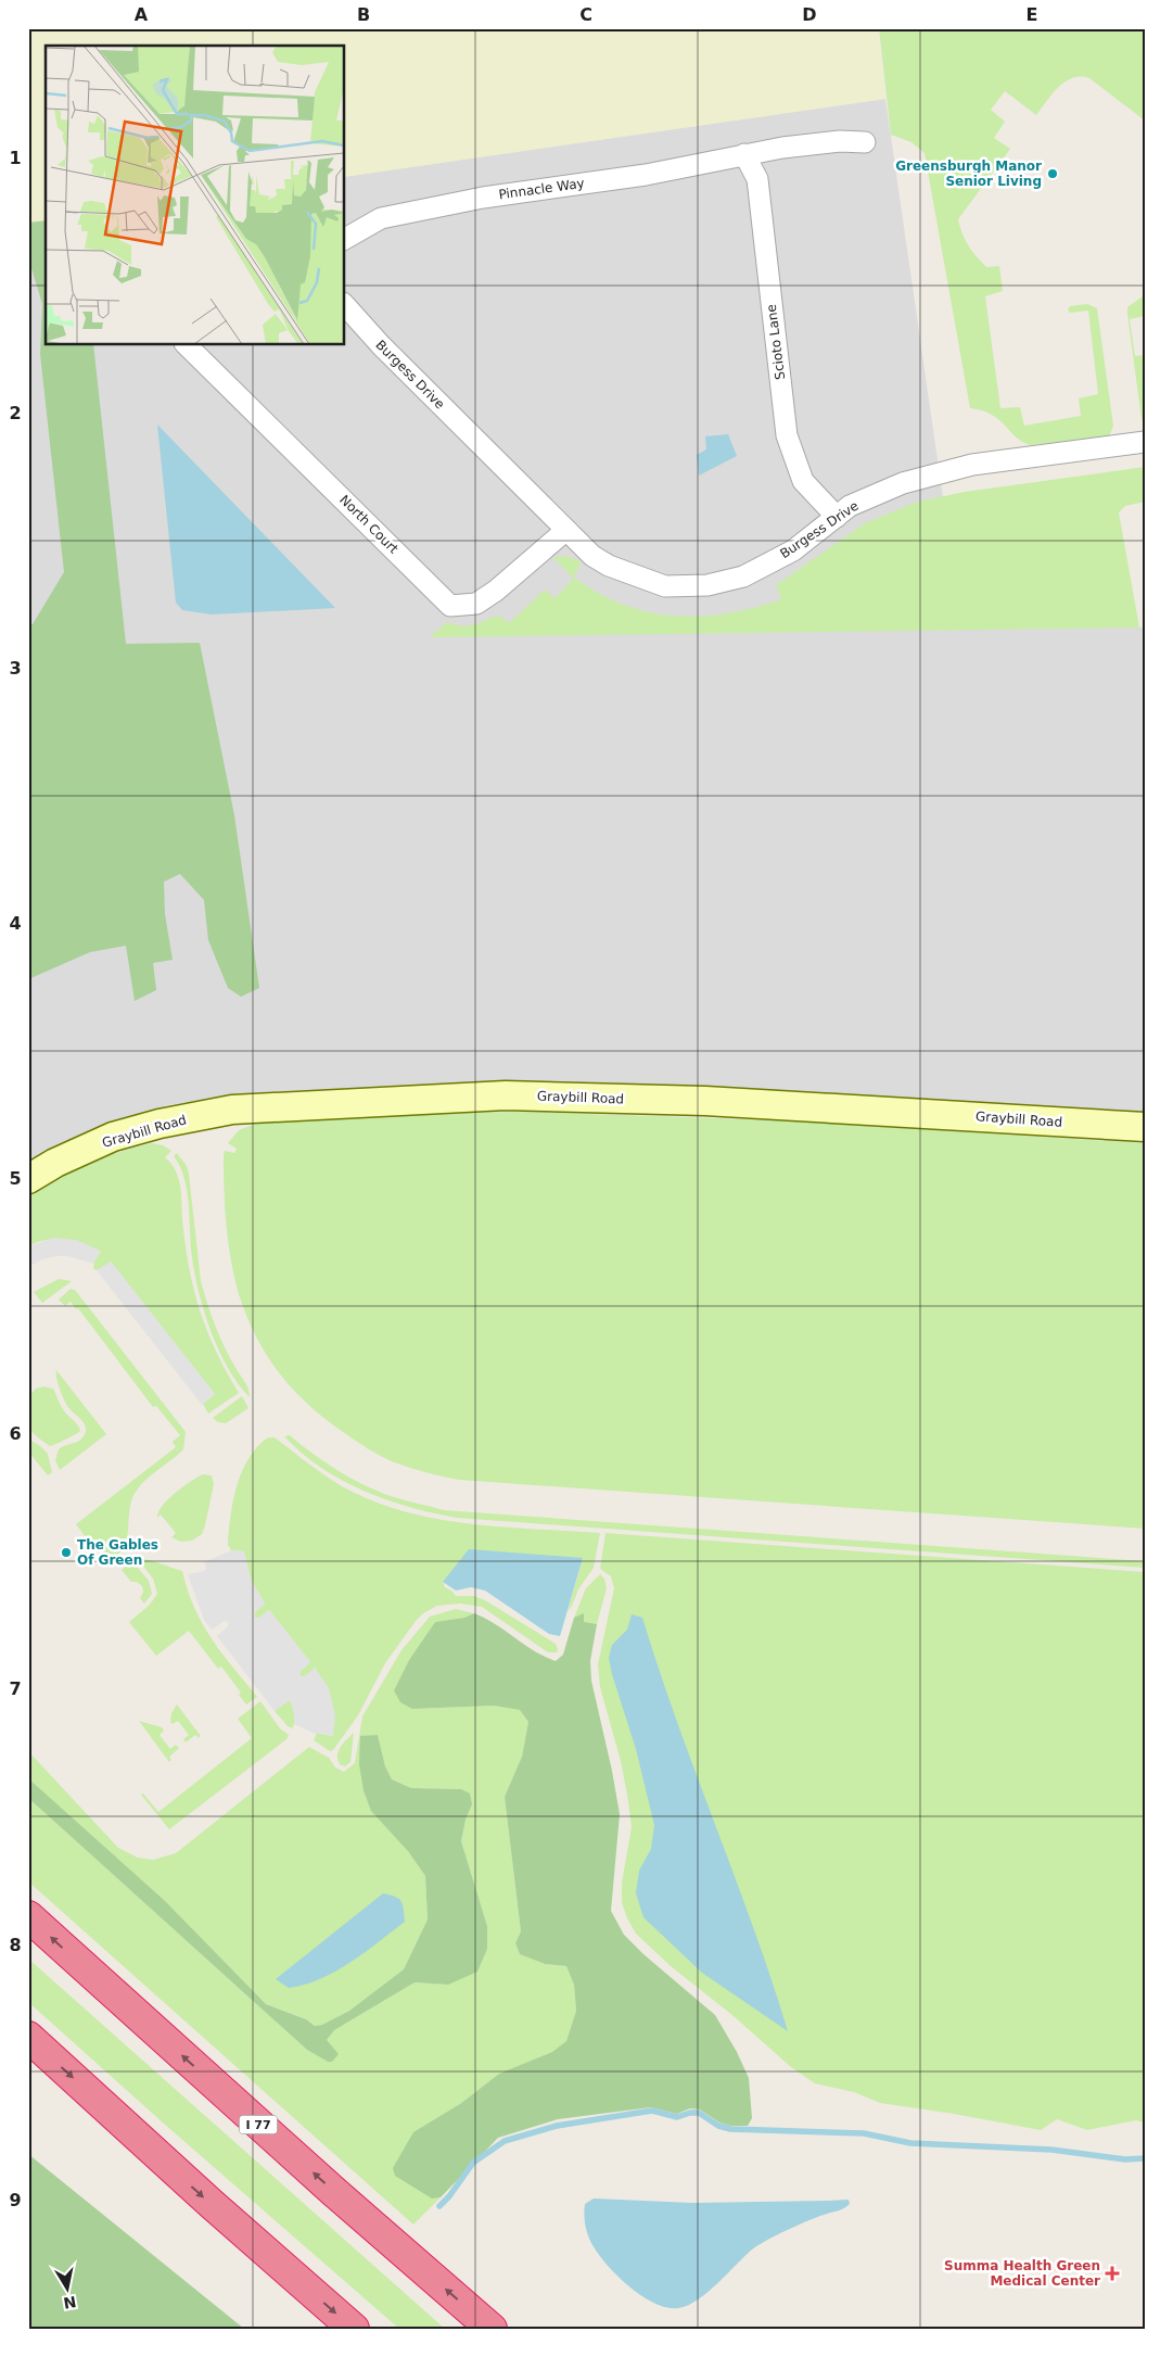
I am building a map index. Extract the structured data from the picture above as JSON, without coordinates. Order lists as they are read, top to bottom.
{
  "streets": {
    "highway": ["I 77"],
    "street": [
      "Pinnacle Way",
      "Scioto Lane",
      "Burgess Drive",
      "North Court",
      "Graybill Road"
    ]
  },
  "crossings": [
    ["Pinnacle Way", "Scioto Lane"],
    ["Scioto Lane", "Burgess Drive"],
    ["Burgess Drive", "North Court"]
  ],
  "places": {
    "other": ["Greensburgh Manor Senior Living", "The Gables Of Green"],
    "health": ["Summa Health Green Medical Center"]
  },
  "north": "bottom",
  "grid": {
    "columns": [
      "A",
      "B",
      "C",
      "D",
      "E"
    ],
    "rows": [
      "1",
      "2",
      "3",
      "4",
      "5",
      "6",
      "7",
      "8",
      "9"
    ]
  }
}
